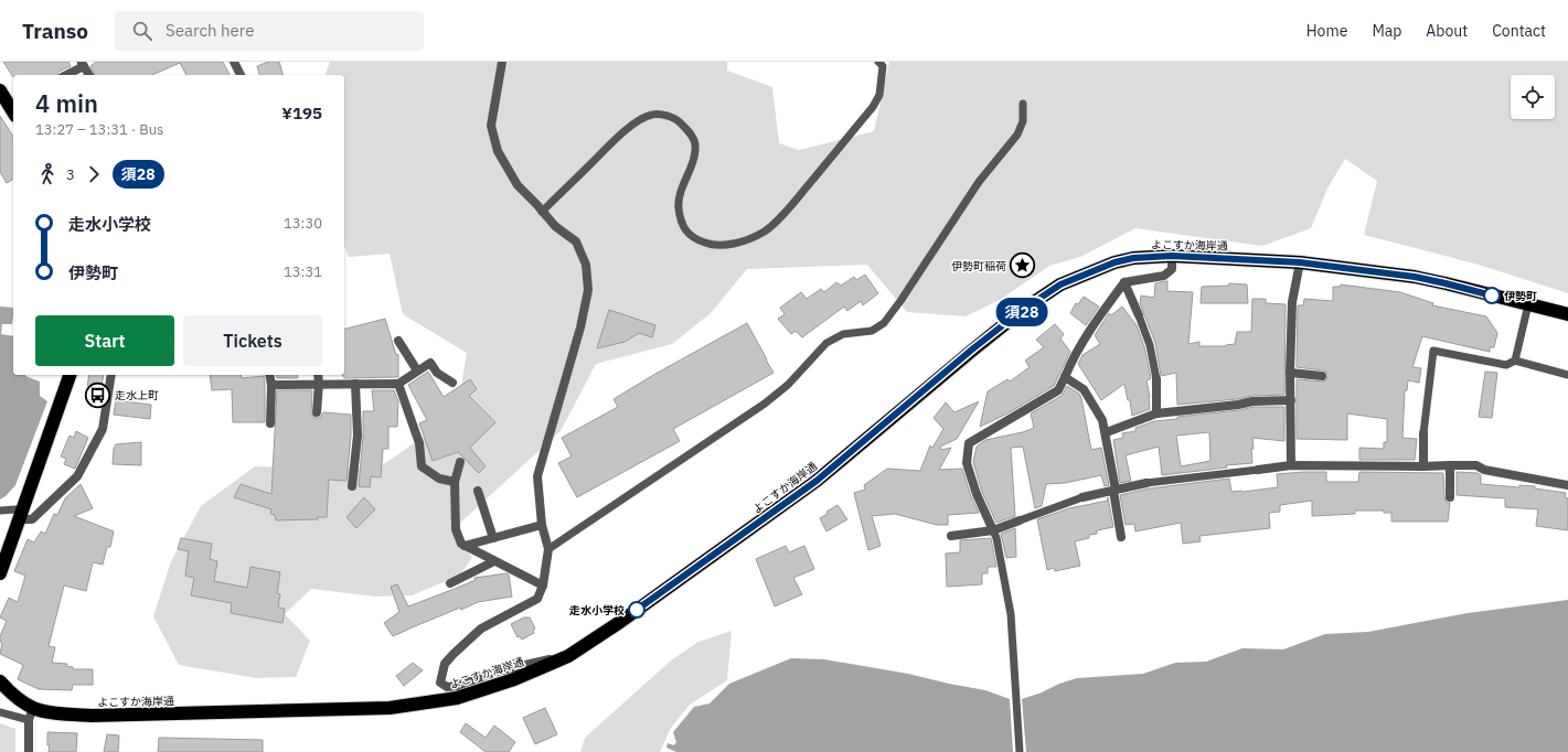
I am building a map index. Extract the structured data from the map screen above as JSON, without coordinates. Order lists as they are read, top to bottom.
{
  "streets": {
    "highway": ["よこすか海岸通"]
  },
  "places": {
    "place": ["伊勢町稲荷"],
    "other": ["伊勢町", "走水小学校"],
    "bus stop": ["走水上町"]
  },
  "lines": ["bus line 須28"],
  "page": {
    "header": "Transo",
    "search": "Search here",
    "nav": [
      "Home",
      "Map",
      "About",
      "Contact"
    ],
    "on_map": "須28",
    "heading": ["4 min", "13:27 – 13:31 · Bus", "¥195"],
    "legs": ["3", "須28"],
    "list": [
      {
        "name": "走水小学校",
        "value": "13:30"
      },
      {
        "name": "伊勢町",
        "value": "13:31"
      }
    ],
    "buttons": ["Start", "Tickets"]
  }
}
